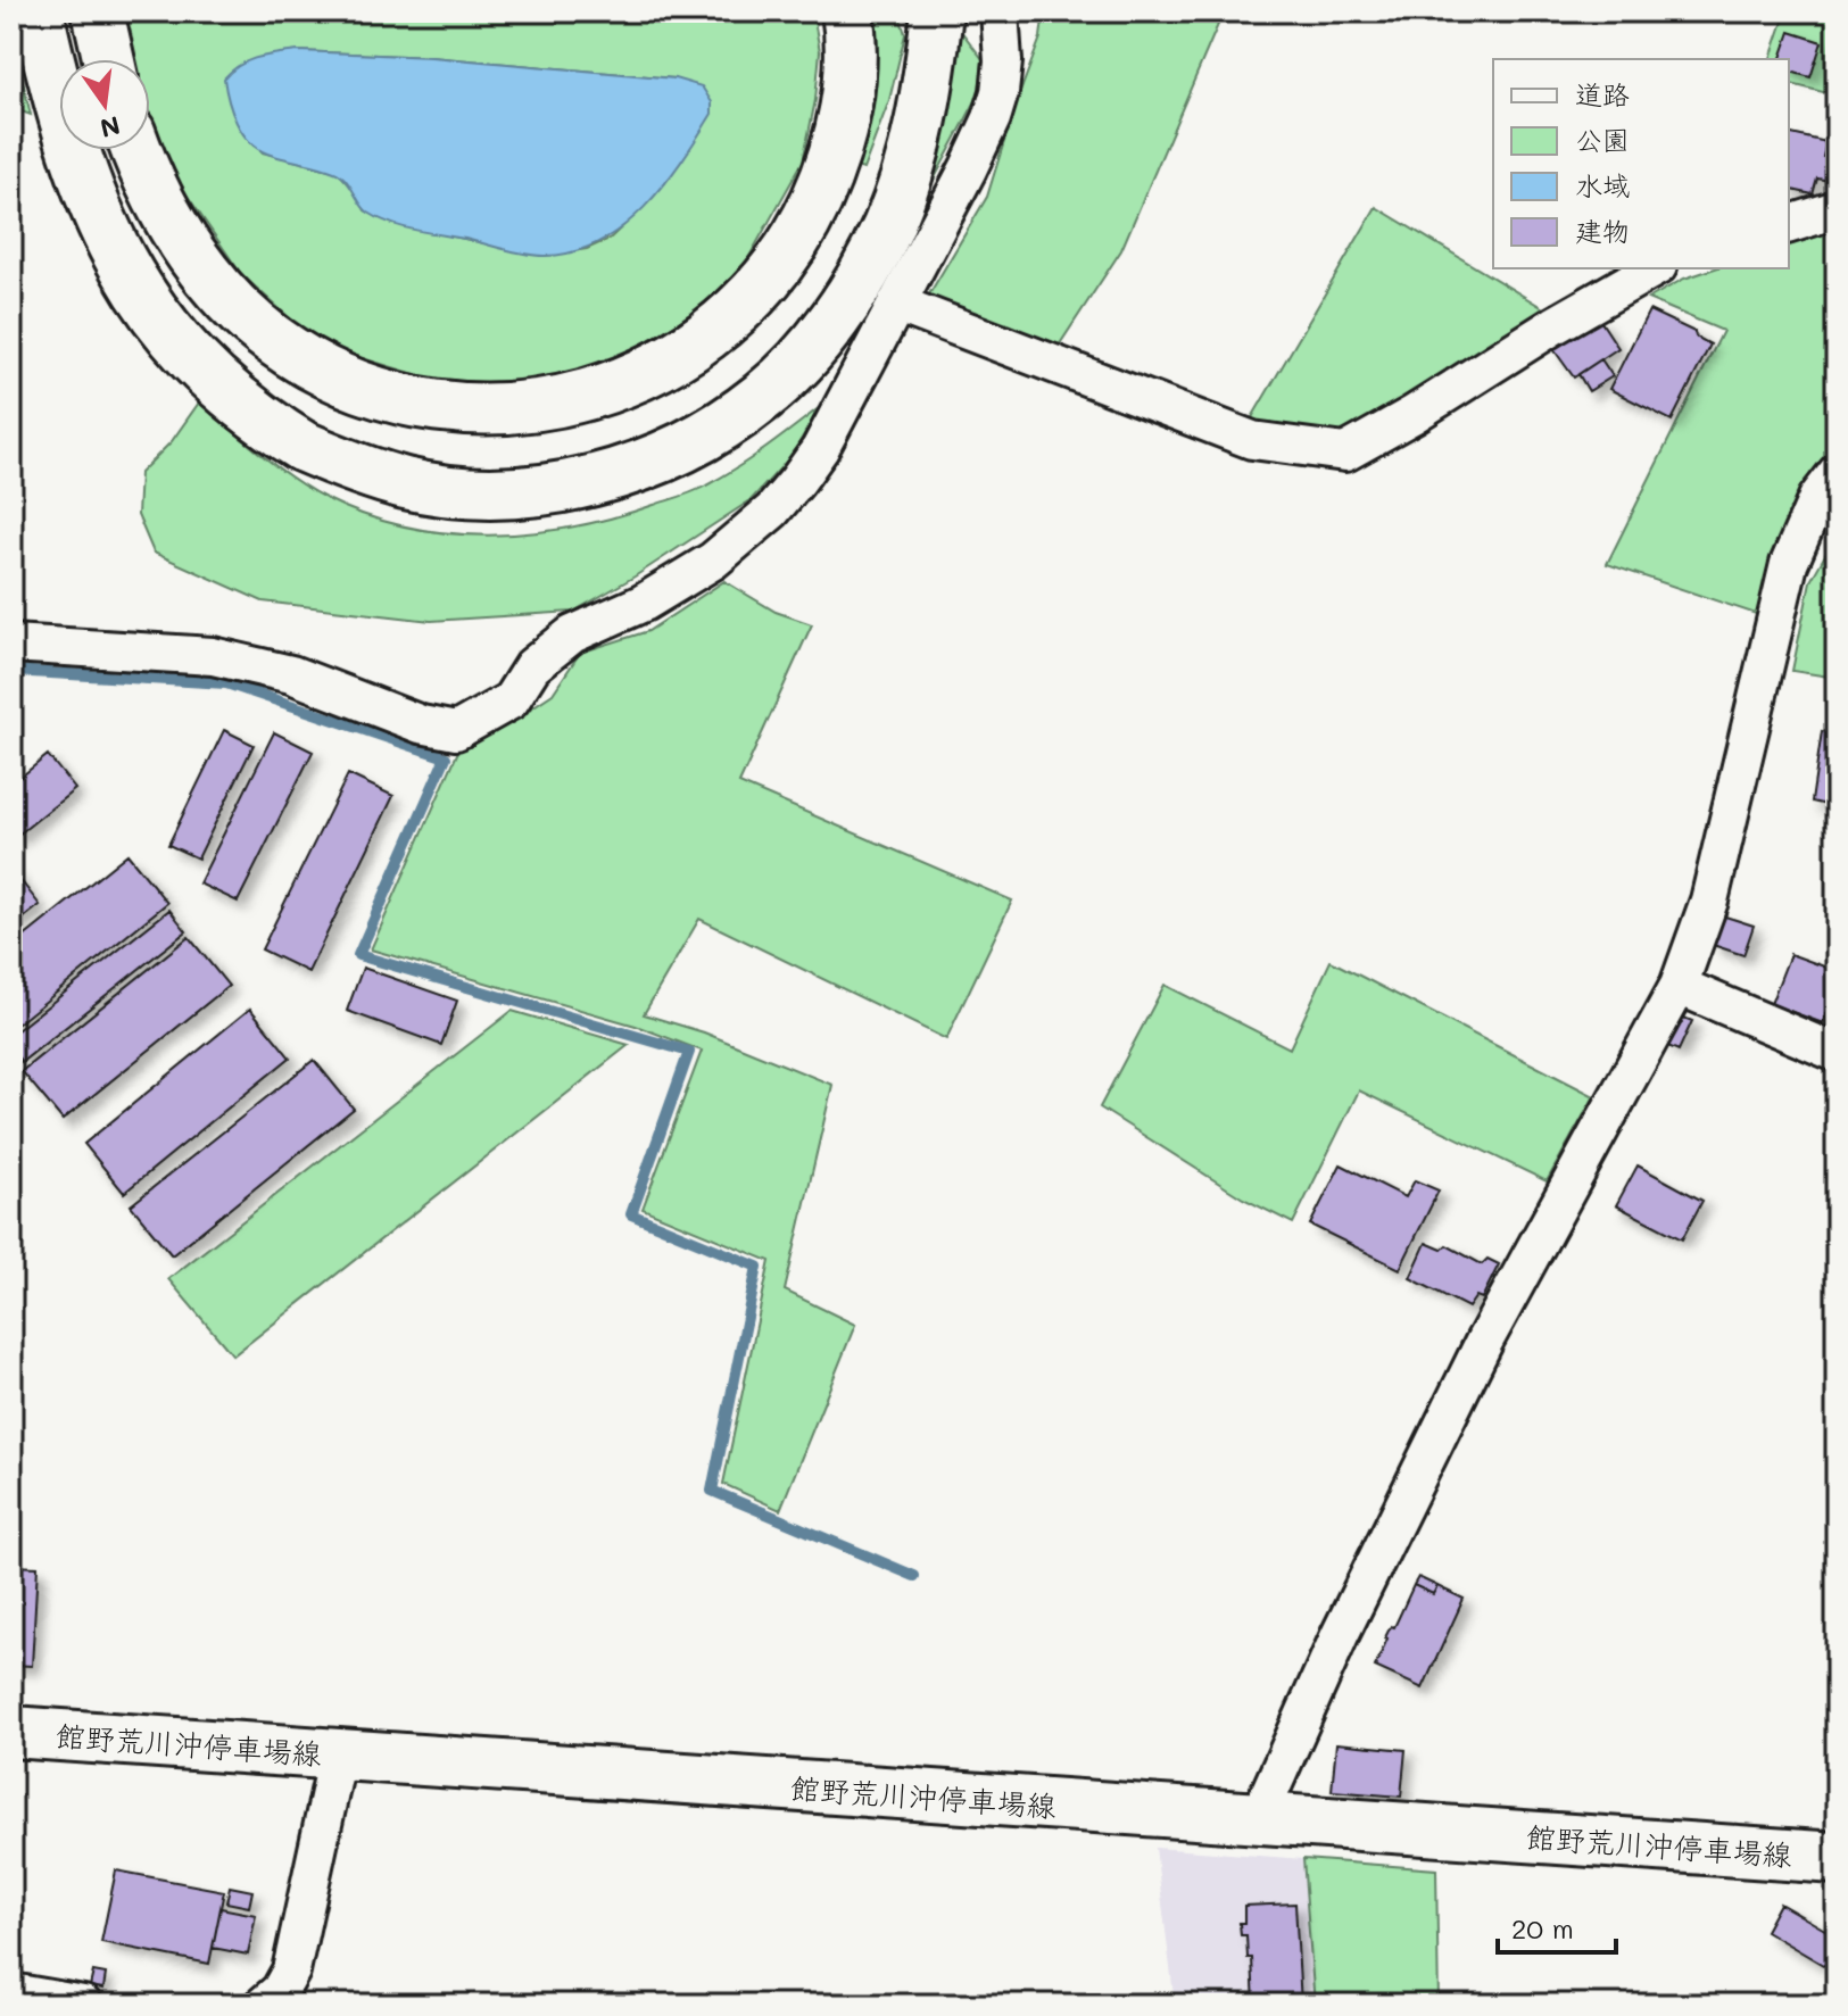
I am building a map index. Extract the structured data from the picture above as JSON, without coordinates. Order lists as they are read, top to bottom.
{
  "streets": {
    "main road": ["館野荒川沖停車場線"]
  },
  "legend": [
    "道路",
    "公園",
    "水域",
    "建物"
  ],
  "scale_bar": "20 m",
  "north": "bottom"
}
